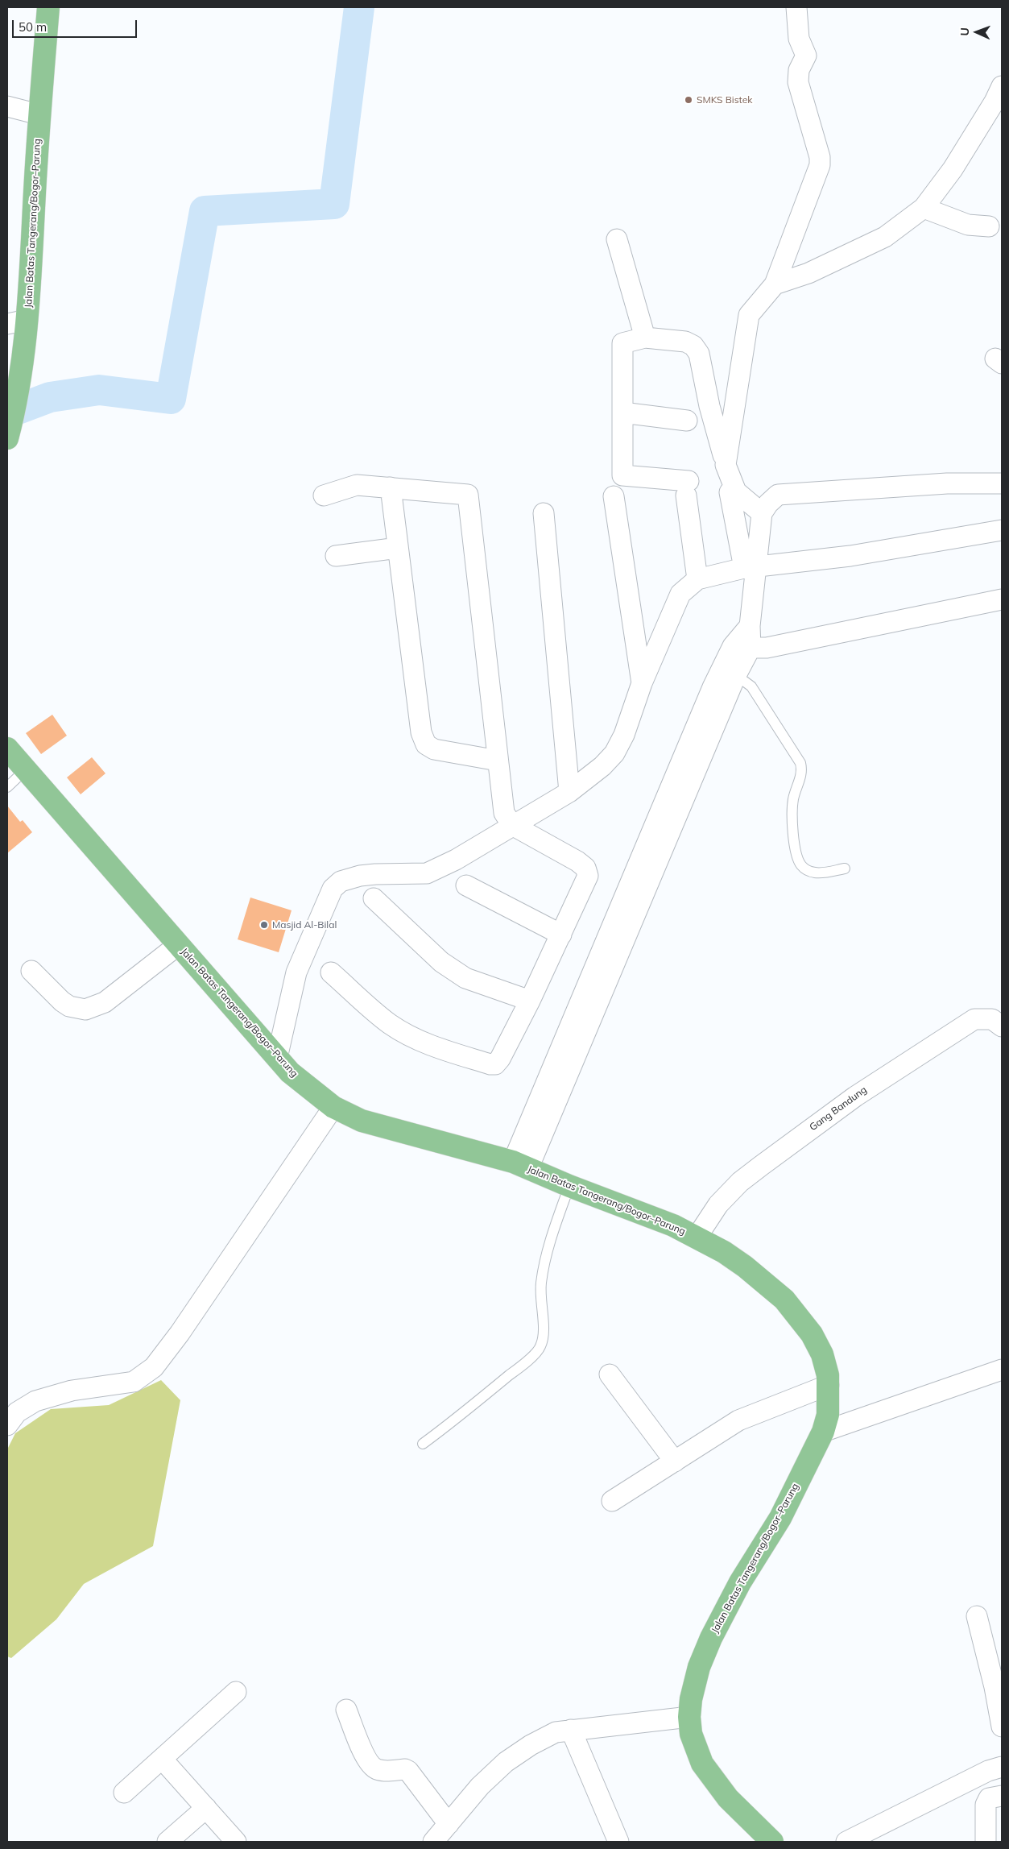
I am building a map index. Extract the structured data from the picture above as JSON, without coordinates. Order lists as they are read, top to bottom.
{
  "streets": {
    "main road": ["Jalan Batas Tangerang/Bogor–Parung"],
    "street": ["Gang Bandung"]
  },
  "crossings": [
    ["Jalan Batas Tangerang/Bogor–Parung", "Gang Bandung"]
  ],
  "places": ["SMKS Bistek", "Masjid Al-Bilal"],
  "scale_bar": "50 m",
  "north": "left"
}
